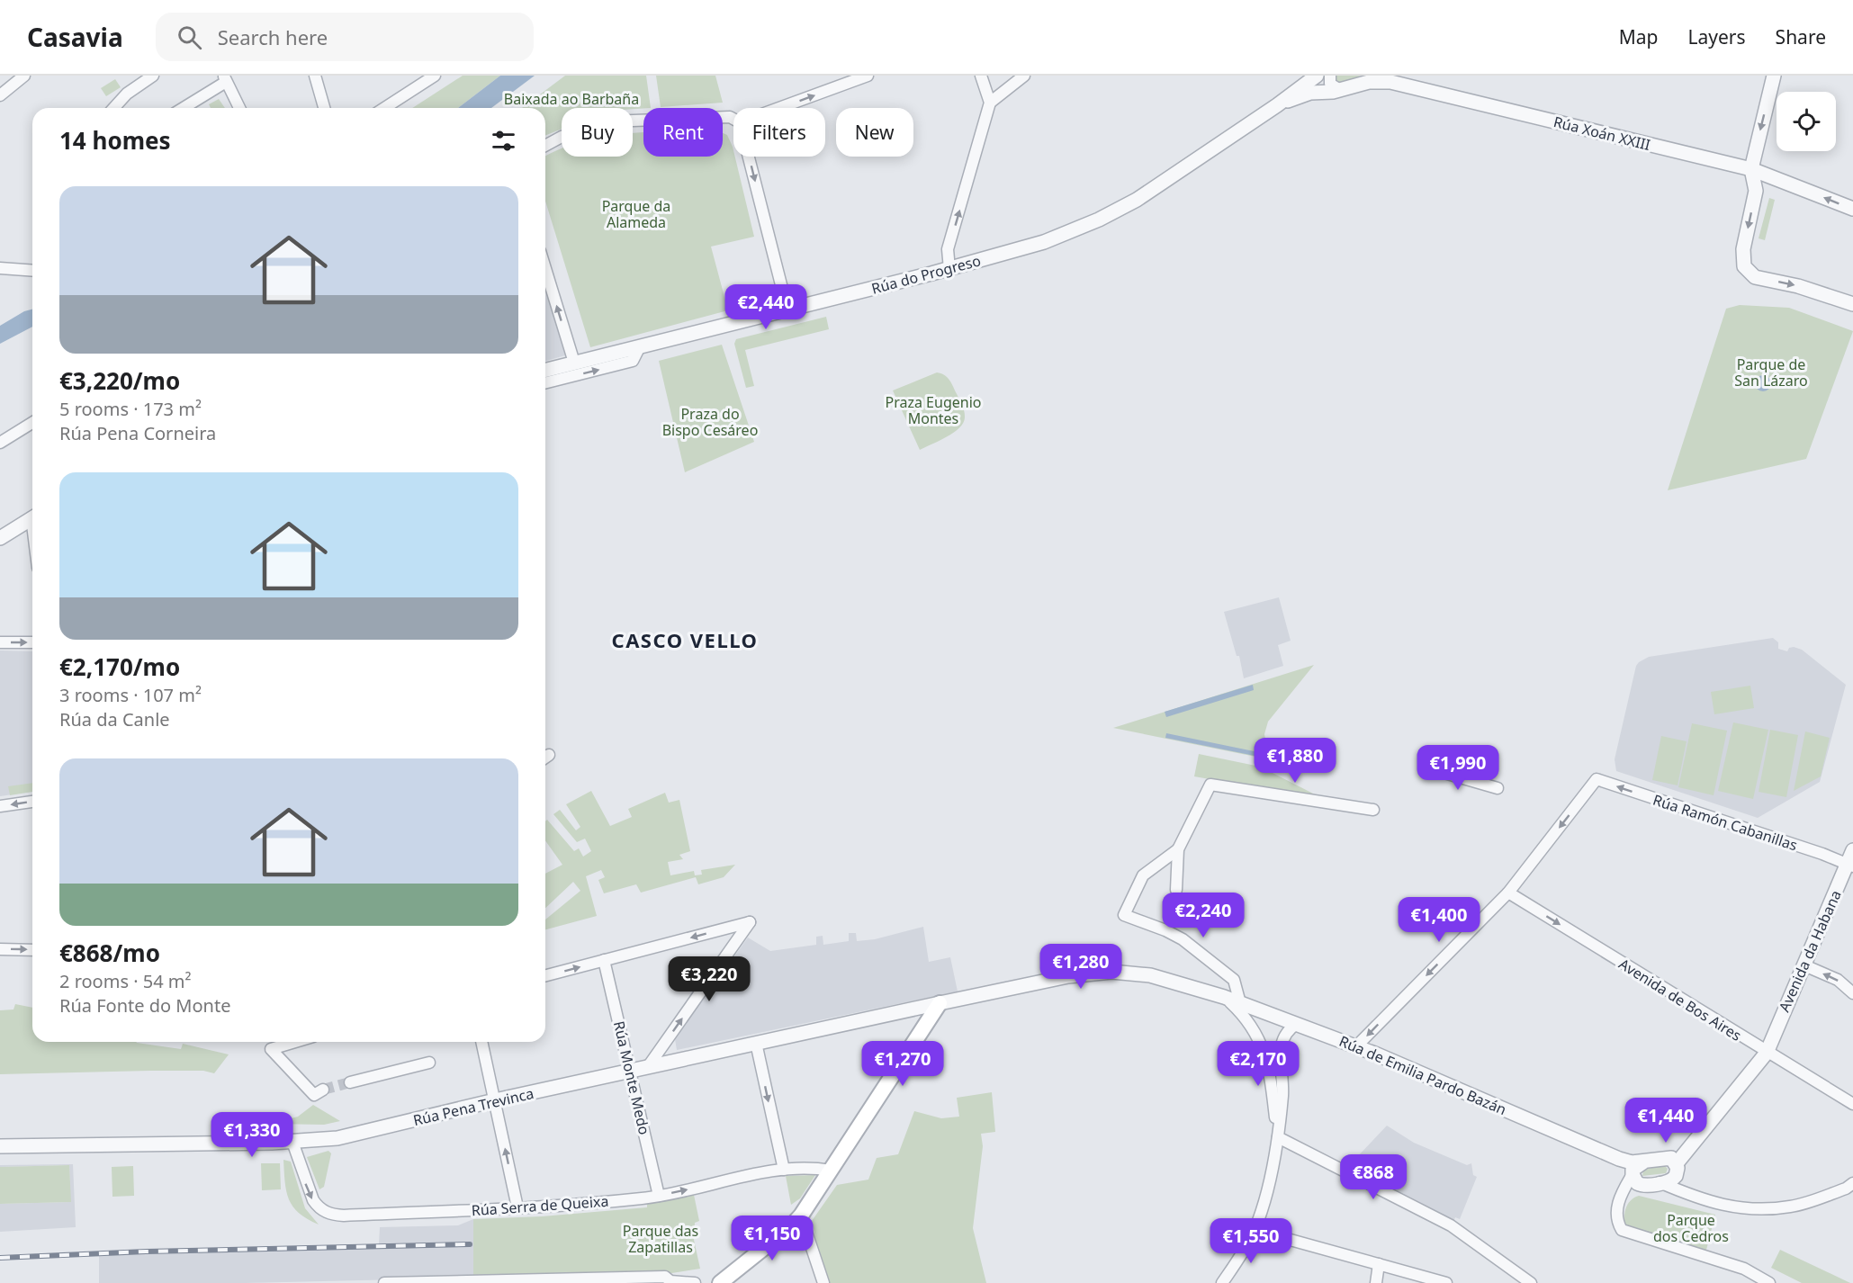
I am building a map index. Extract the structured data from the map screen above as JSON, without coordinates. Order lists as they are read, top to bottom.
{
  "streets": {
    "street": [
      "Rúa Xoán XXIII",
      "Rúa do Progreso",
      "Rúa Ramón Cabanillas",
      "Avenida da Habana",
      "Avenida de Bos Aires",
      "Rúa de Emilia Pardo Bazán",
      "Rúa Monte Medo",
      "Rúa Pena Trevinca",
      "Rúa Serra de Queixa"
    ]
  },
  "crossings": [
    ["Rúa Xoán XXIII", "Rúa do Progreso"],
    ["Rúa Ramón Cabanillas", "Avenida da Habana"],
    ["Rúa Ramón Cabanillas", "Avenida de Bos Aires"],
    ["Avenida da Habana", "Avenida de Bos Aires"],
    ["Avenida da Habana", "Rúa de Emilia Pardo Bazán"],
    ["Rúa de Emilia Pardo Bazán", "Rúa Pena Trevinca"],
    ["Rúa Monte Medo", "Rúa Pena Trevinca"],
    ["Rúa Monte Medo", "Rúa Serra de Queixa"],
    ["Rúa Pena Trevinca", "Rúa Serra de Queixa"]
  ],
  "one_way": ["Rúa Ramón Cabanillas", "Avenida de Bos Aires"],
  "districts": ["CASCO VELLO"],
  "parks": [
    "Baixada ao Barbaña",
    "Parque da Alameda",
    "Parque de San Lázaro",
    "Praza Eugenio Montes",
    "Praza do Bispo Cesáreo",
    "Parque dos Cedros",
    "Parque das Zapatillas"
  ],
  "page": {
    "header": "Casavia",
    "search": "Search here",
    "nav": ["Map", "Layers", "Share"],
    "chip": [
      "Buy",
      "Rent",
      "Filters",
      "New"
    ],
    "heading": "14 homes",
    "list": [
      {
        "name": "€3,220/mo",
        "note": "5 rooms · 173 m² · Rúa Pena Corneira"
      },
      {
        "name": "€2,170/mo",
        "note": "3 rooms · 107 m² · Rúa da Canle"
      },
      {
        "name": "€868/mo",
        "note": "2 rooms · 54 m² · Rúa Fonte do Monte"
      }
    ],
    "price": [
      "€2,440",
      "€1,880",
      "€1,990",
      "€2,240",
      "€1,400",
      "€1,280",
      "€3,220",
      "€1,270",
      "€2,170",
      "€1,440",
      "€1,330",
      "€868",
      "€1,150",
      "€1,550"
    ]
  }
}
